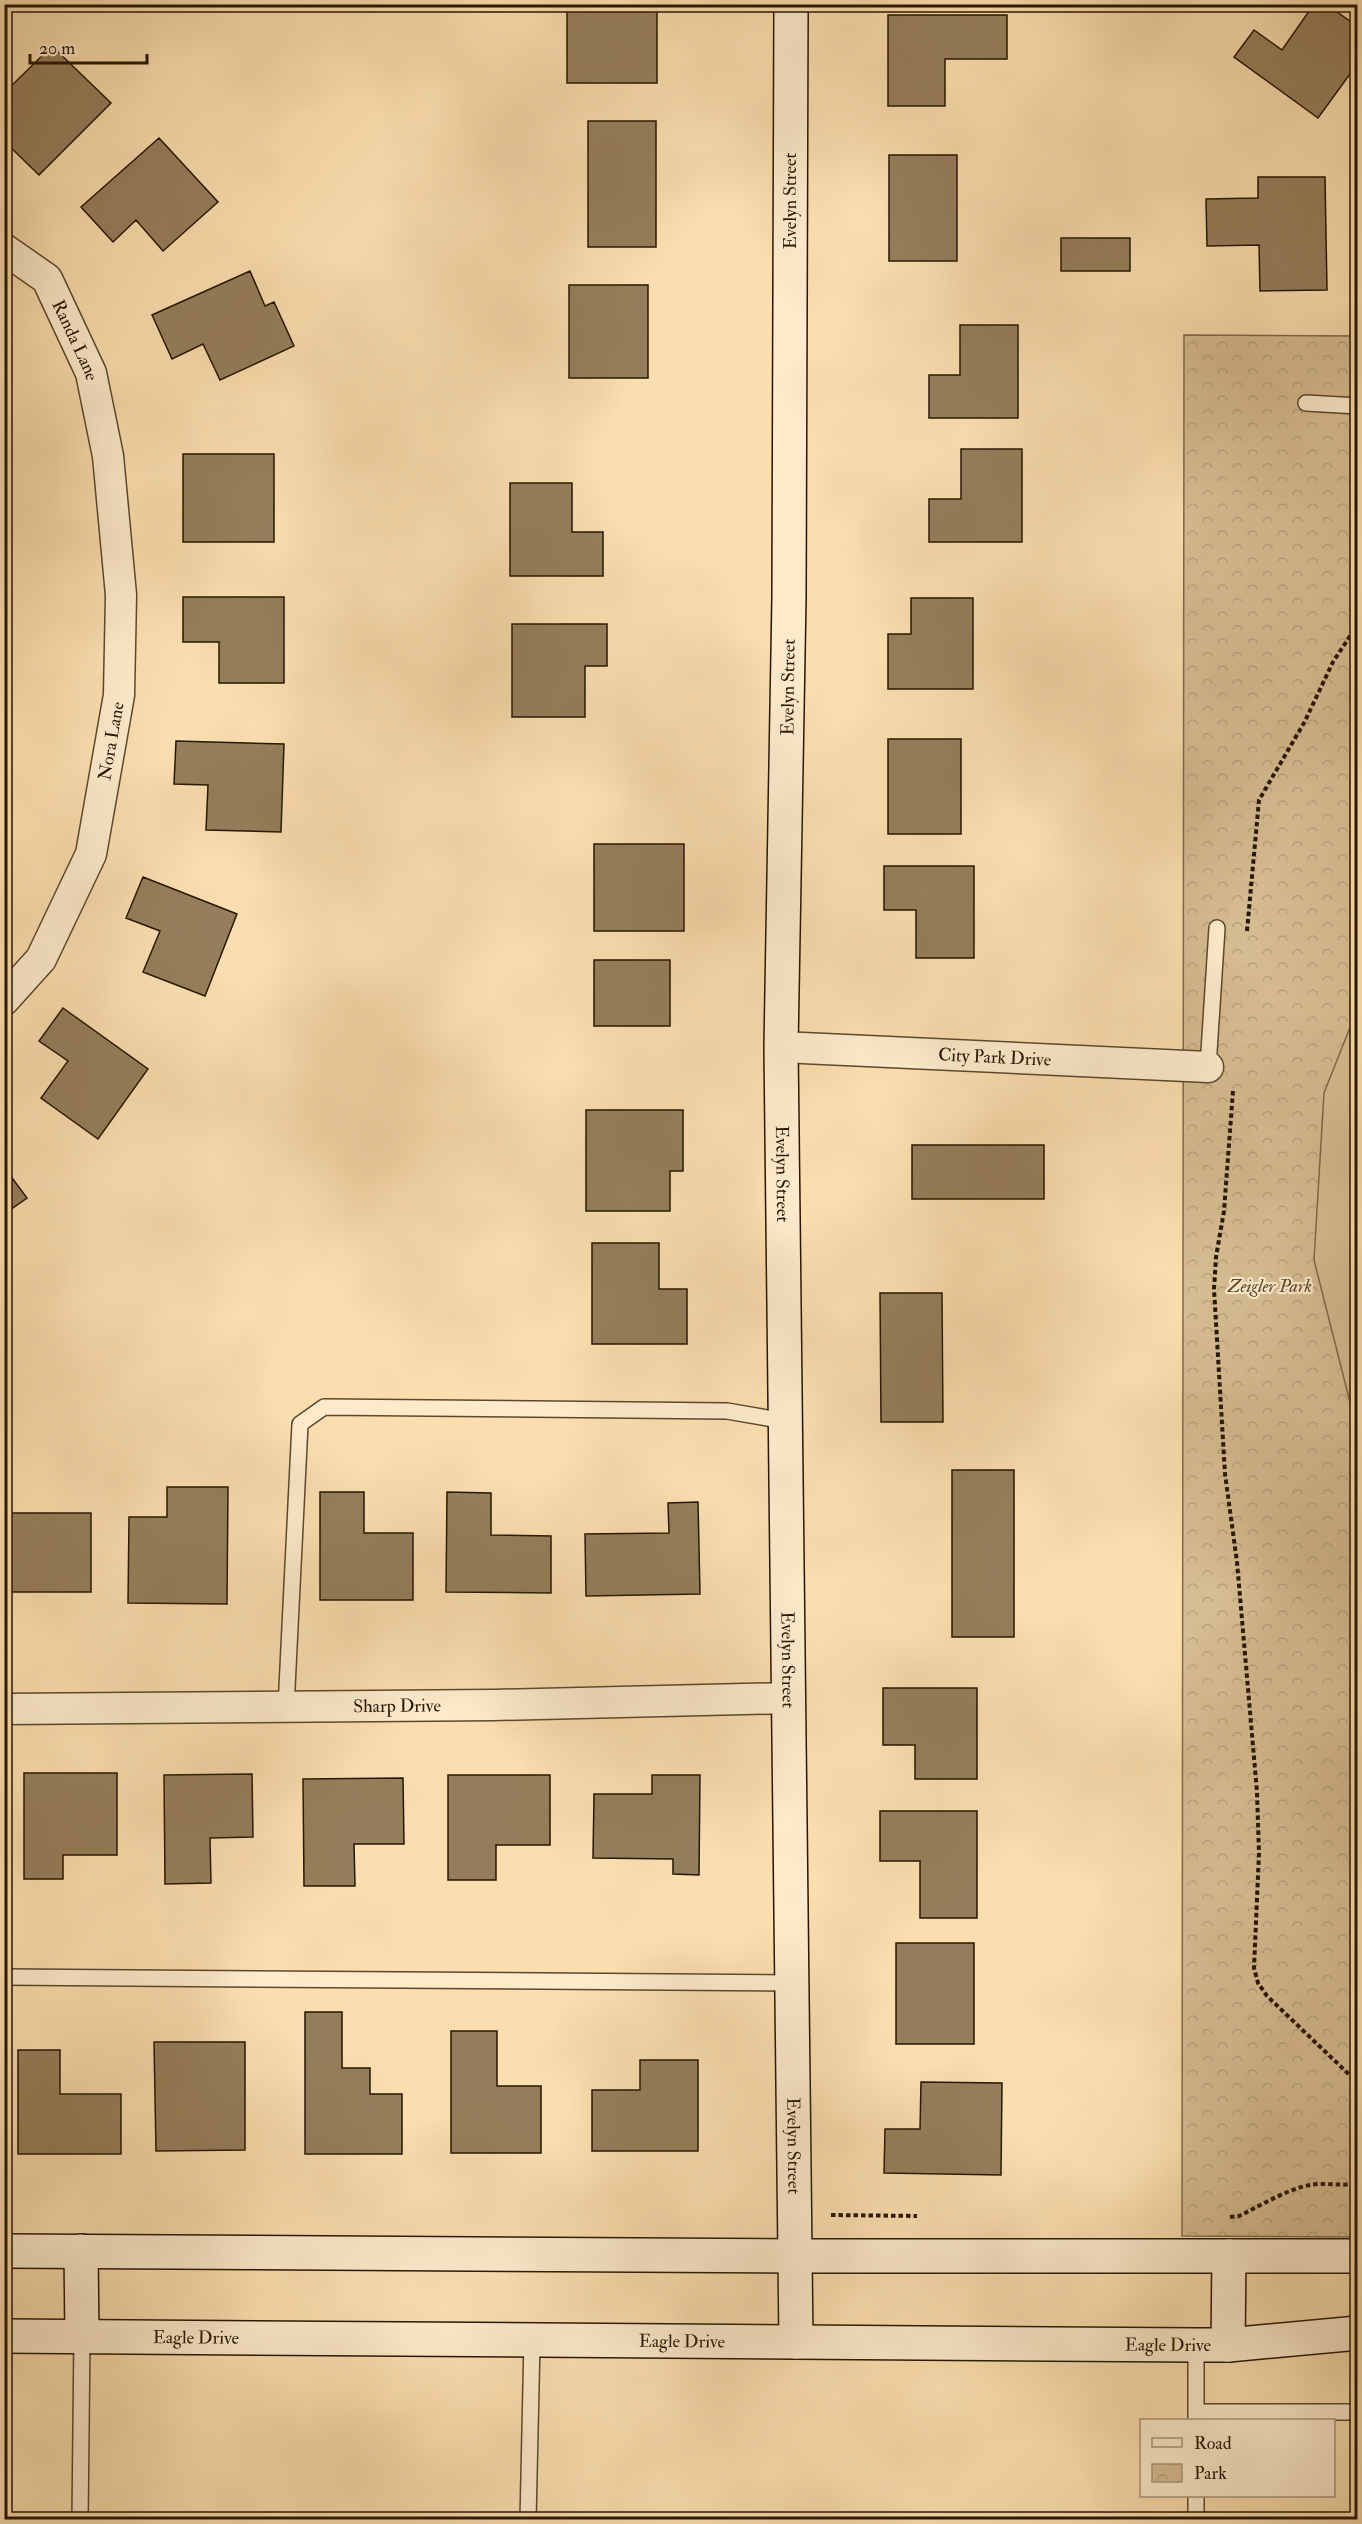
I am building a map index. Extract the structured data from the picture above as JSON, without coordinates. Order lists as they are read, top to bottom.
{
  "streets": {
    "street": [
      "Evelyn Street",
      "Randa Lane",
      "Nora Lane",
      "City Park Drive",
      "Sharp Drive",
      "Eagle Drive"
    ]
  },
  "crossings": [
    ["Evelyn Street", "City Park Drive"],
    ["Evelyn Street", "Sharp Drive"],
    ["Evelyn Street", "Eagle Drive"],
    ["Randa Lane", "Nora Lane"]
  ],
  "parks": ["Zeigler Park"],
  "legend": ["Road", "Park"],
  "scale_bar": "20 m"
}
